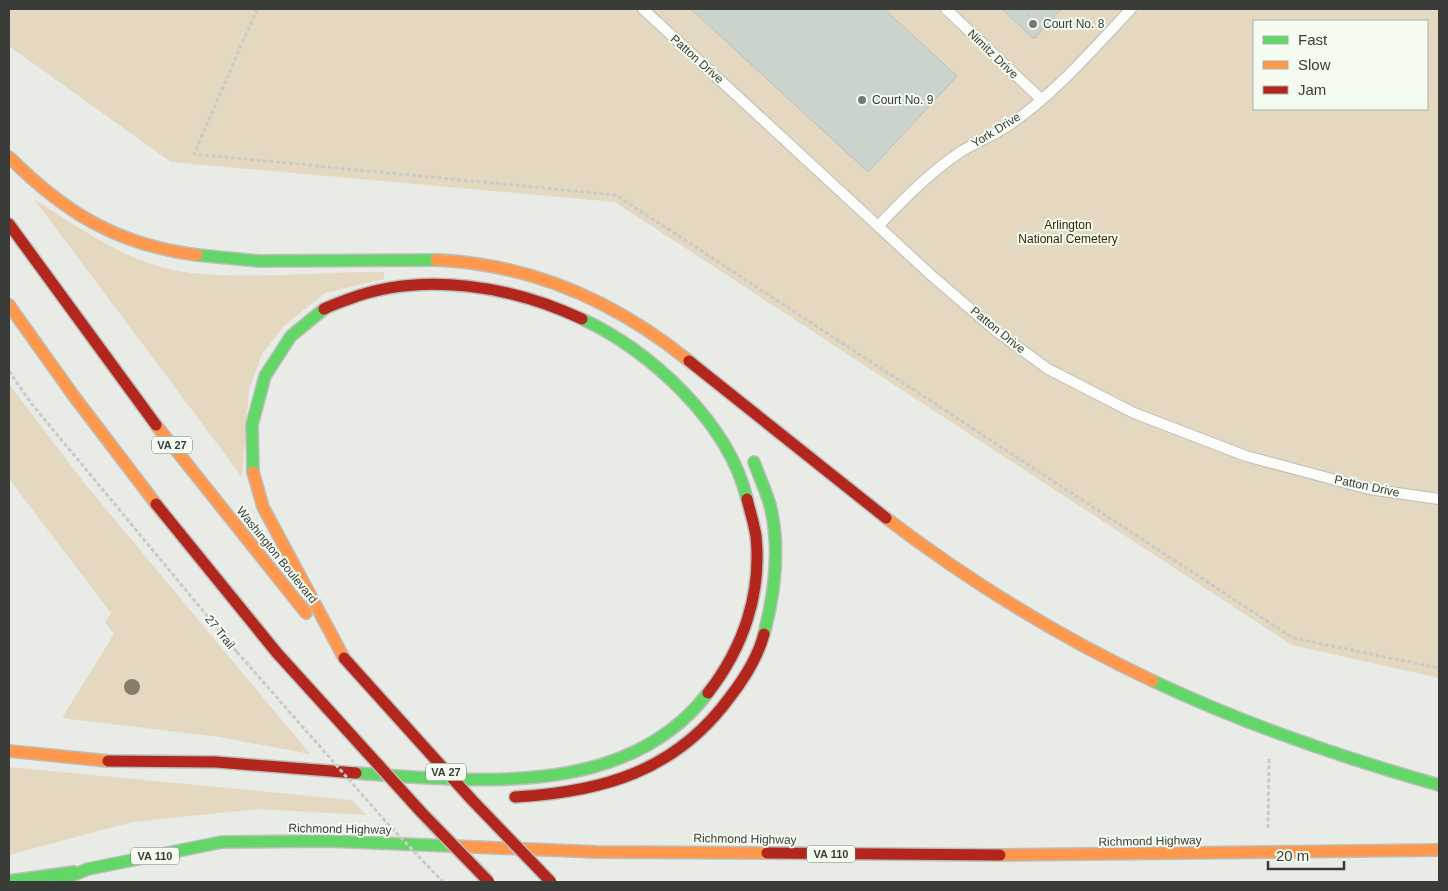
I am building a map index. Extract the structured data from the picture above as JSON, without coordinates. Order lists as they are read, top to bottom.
{
  "streets": {
    "main road": [
      "VA 27",
      "Washington Boulevard",
      "Richmond Highway",
      "VA 110"
    ],
    "lane": ["Nimitz Drive", "Patton Drive", "York Drive"],
    "path": ["27 Trail"]
  },
  "crossings": [
    ["Nimitz Drive", "York Drive"],
    ["Patton Drive", "York Drive"]
  ],
  "parks": ["Arlington National Cemetery"],
  "places": ["Court No. 8", "Court No. 9"],
  "legend": ["Fast", "Slow", "Jam"],
  "scale_bar": "20 m"
}
